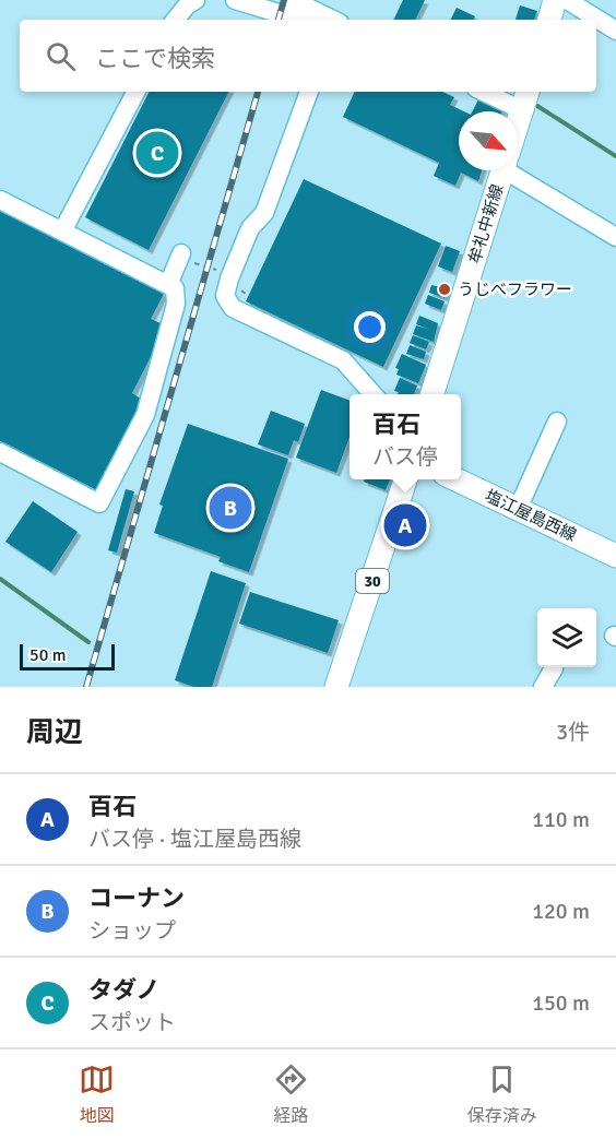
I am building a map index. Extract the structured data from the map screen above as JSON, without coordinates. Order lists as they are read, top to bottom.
{
  "streets": {
    "main road": ["牟礼中新線", "塩江屋島西線", "30"]
  },
  "places": ["うじべフラワー"],
  "scale_bar": "50 m",
  "north": "bottom right",
  "page": {
    "search": "ここで検索",
    "pins": ["C", "B", "A"],
    "popup": ["百石", "バス停"],
    "scale": "50 m",
    "heading": ["周辺", "3件"],
    "list": [
      {
        "mark": "A",
        "name": "百石",
        "note": "バス停 · 塩江屋島西線",
        "value": "110 m"
      },
      {
        "mark": "B",
        "name": "コーナン",
        "note": "ショップ",
        "value": "120 m"
      },
      {
        "mark": "C",
        "name": "タダノ",
        "note": "スポット",
        "value": "150 m"
      }
    ],
    "nav": ["地図", "経路", "保存済み"]
  }
}
